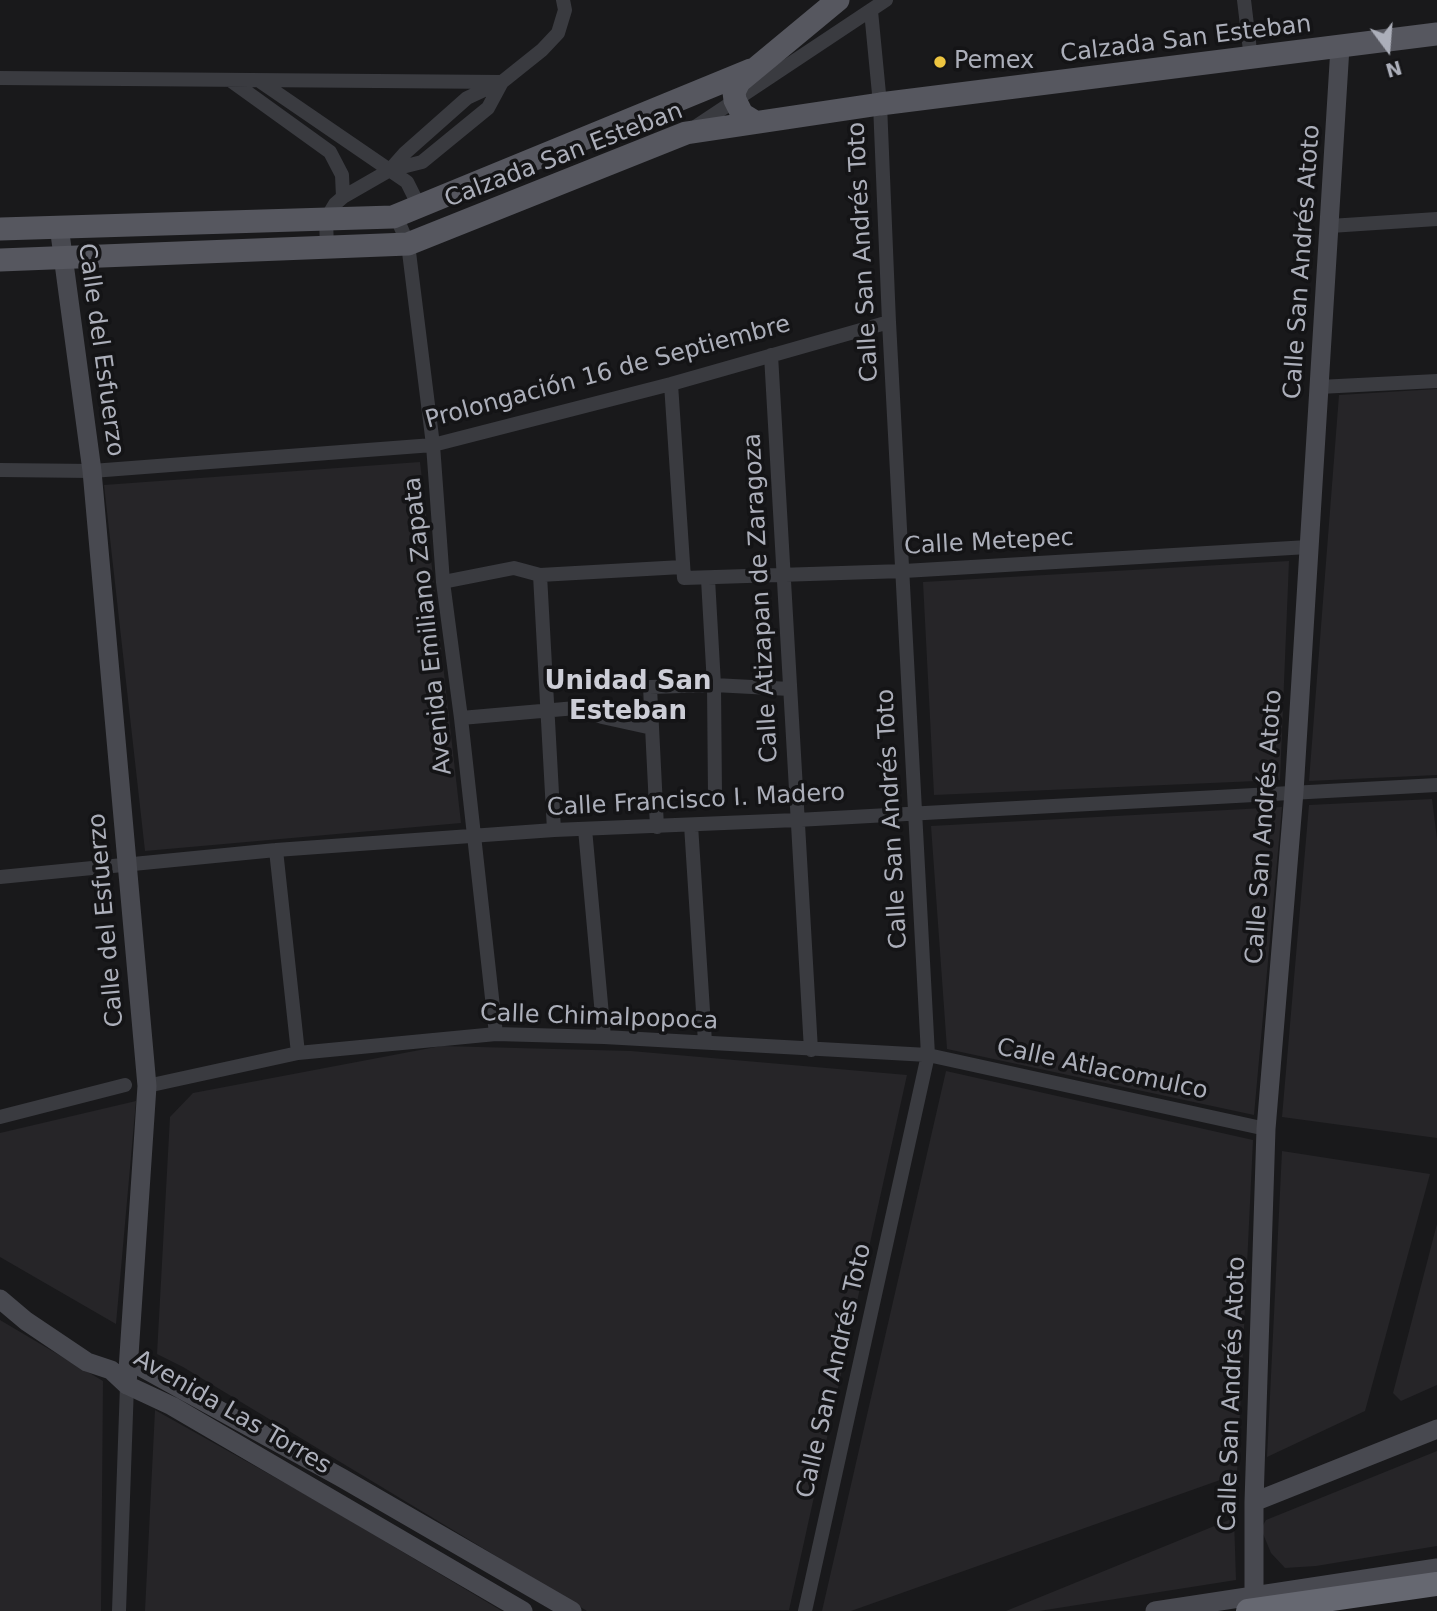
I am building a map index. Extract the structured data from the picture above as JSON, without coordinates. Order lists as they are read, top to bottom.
{
  "streets": {
    "main road": ["Calzada San Esteban"],
    "street": [
      "Calle San Andrés Toto",
      "Calle San Andrés Atoto",
      "Calle del Esfuerzo",
      "Prolongación 16 de Septiembre",
      "Calle Metepec",
      "Calle Atizapan de Zaragoza",
      "Avenida Emiliano Zapata",
      "Calle Francisco I. Madero",
      "Calle Chimalpopoca",
      "Calle Atlacomulco",
      "Avenida Las Torres"
    ]
  },
  "crossings": [
    ["Calzada San Esteban", "Calle San Andrés Toto"],
    ["Calzada San Esteban", "Calle San Andrés Atoto"],
    ["Calzada San Esteban", "Calle del Esfuerzo"],
    ["Calzada San Esteban", "Avenida Emiliano Zapata"],
    ["Calle San Andrés Toto", "Prolongación 16 de Septiembre"],
    ["Calle San Andrés Toto", "Calle Metepec"],
    ["Calle San Andrés Toto", "Calle Francisco I. Madero"],
    ["Calle San Andrés Toto", "Calle Chimalpopoca"],
    ["Calle San Andrés Toto", "Calle Atlacomulco"],
    ["Calle San Andrés Atoto", "Calle Metepec"],
    ["Calle San Andrés Atoto", "Calle Francisco I. Madero"],
    ["Calle San Andrés Atoto", "Calle Atlacomulco"],
    ["Calle del Esfuerzo", "Prolongación 16 de Septiembre"],
    ["Calle del Esfuerzo", "Calle Francisco I. Madero"],
    ["Calle del Esfuerzo", "Calle Chimalpopoca"],
    ["Calle del Esfuerzo", "Avenida Las Torres"],
    ["Prolongación 16 de Septiembre", "Calle Atizapan de Zaragoza"],
    ["Prolongación 16 de Septiembre", "Avenida Emiliano Zapata"],
    ["Calle Metepec", "Calle Atizapan de Zaragoza"],
    ["Calle Metepec", "Avenida Emiliano Zapata"],
    ["Calle Atizapan de Zaragoza", "Calle Francisco I. Madero"],
    ["Calle Atizapan de Zaragoza", "Calle Chimalpopoca"],
    ["Avenida Emiliano Zapata", "Calle Francisco I. Madero"],
    ["Avenida Emiliano Zapata", "Calle Chimalpopoca"],
    ["Calle Chimalpopoca", "Calle Atlacomulco"]
  ],
  "districts": ["Unidad San Esteban"],
  "places": ["Pemex"],
  "north": "bottom"
}
